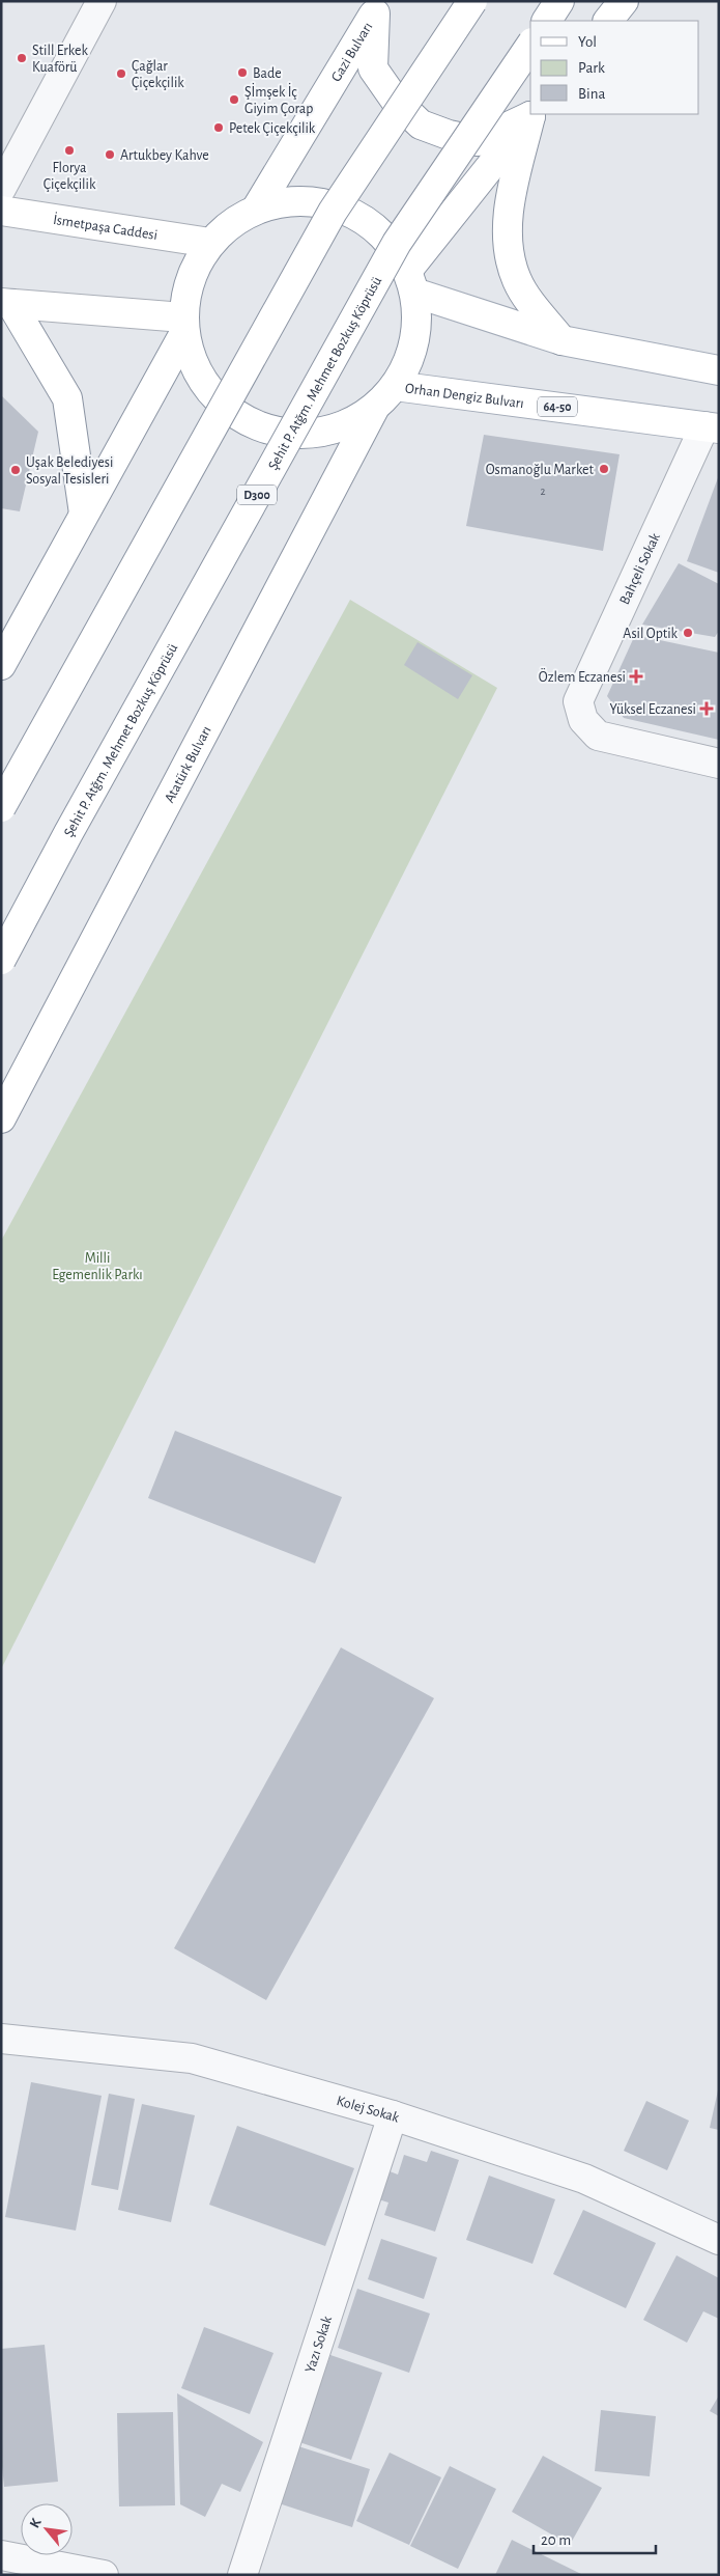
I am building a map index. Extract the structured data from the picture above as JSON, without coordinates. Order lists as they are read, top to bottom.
{
  "streets": {
    "main road": [
      "Gazi Bulvarı",
      "İsmetpaşa Caddesi",
      "Şehit P. Atğm. Mehmet Bozkuş Köprüsü",
      "Orhan Dengiz Bulvarı",
      "64-50",
      "D300",
      "Atatürk Bulvarı"
    ],
    "street": ["Bahçeli Sokak", "Kolej Sokak", "Yazı Sokak"]
  },
  "crossings": [
    ["Orhan Dengiz Bulvarı", "Bahçeli Sokak"],
    ["Kolej Sokak", "Yazı Sokak"]
  ],
  "parks": ["Milli Egemenlik Parkı"],
  "places": {
    "other": [
      "Still Erkek Kuaförü",
      "Bade",
      "Çağlar Çiçekçilik",
      "Şİmşek İç Giyim Çorap",
      "Petek Çiçekçilik",
      "Florya Çiçekçilik",
      "Artukbey Kahve",
      "Osmanoğlu Market",
      "Uşak Belediyesi Sosyal Tesisleri",
      "Asil Optik"
    ],
    "health": ["Özlem Eczanesi", "Yüksel Eczanesi"]
  },
  "house_numbers": ["2"],
  "legend": ["Yol", "Park", "Bina"],
  "scale_bar": "20 m",
  "north": "top left"
}
